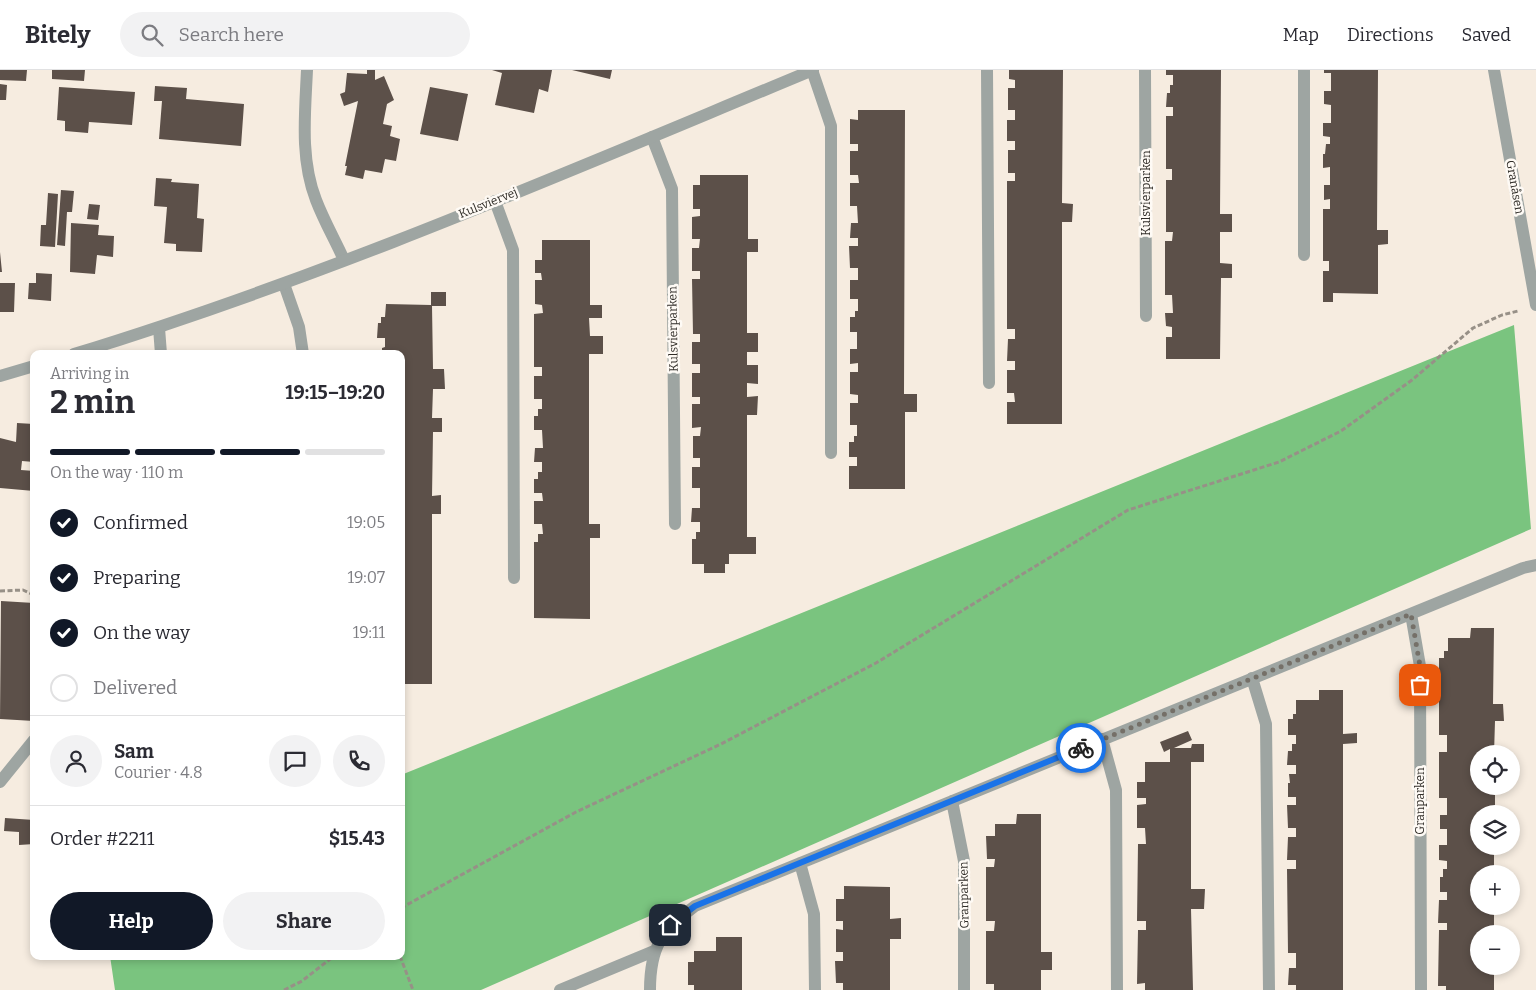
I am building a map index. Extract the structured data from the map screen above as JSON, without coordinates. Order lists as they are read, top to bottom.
{
  "streets": {
    "street": [
      "Granåsen",
      "Kulsvierparken",
      "Kulsviervej",
      "Granparken"
    ]
  },
  "crossings": [
    ["Kulsvierparken", "Kulsviervej"]
  ],
  "page": {
    "header": "Bitely",
    "search": "Search here",
    "nav": ["Map", "Directions", "Saved"],
    "heading": ["2 min", "Arriving in", "19:15–19:20"],
    "panel": [
      "Sam",
      "Courier · 4.8",
      "Order #2211",
      "$15.43"
    ],
    "bar": "On the way · 110 m",
    "list": [
      ["Confirmed", "19:05"],
      ["Preparing", "19:07"],
      ["On the way", "19:11"],
      "Delivered"
    ],
    "map_buttons": ["+", "−"],
    "buttons": ["Help", "Share"]
  }
}
